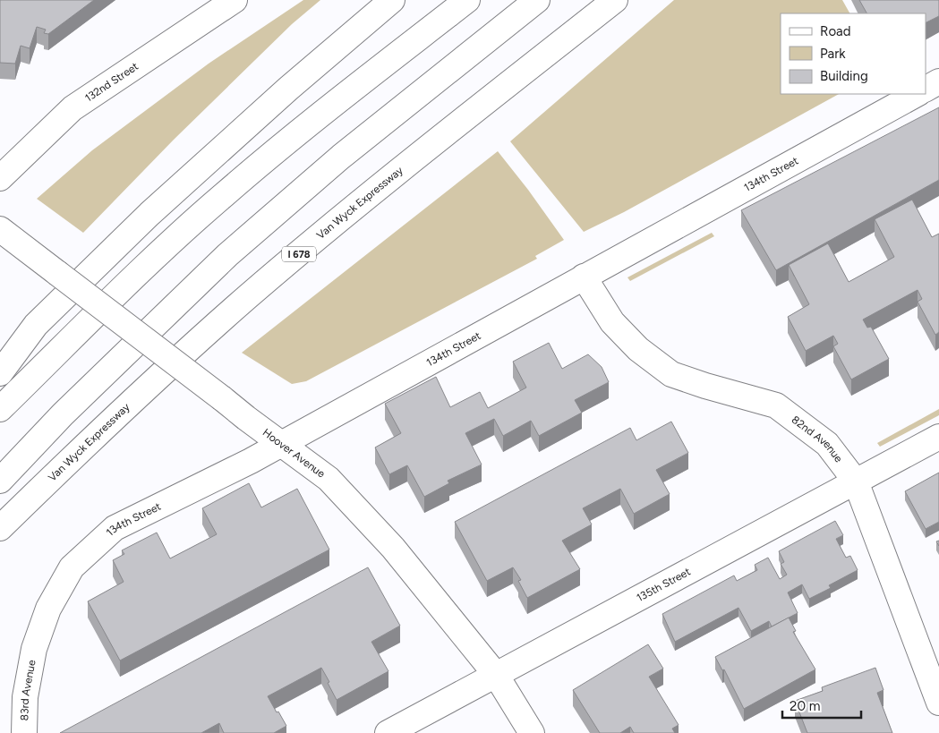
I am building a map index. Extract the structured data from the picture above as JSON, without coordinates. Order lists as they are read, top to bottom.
{
  "streets": {
    "main road": [
      "132nd Street",
      "134th Street",
      "Van Wyck Expressway",
      "I 678",
      "82nd Avenue",
      "Hoover Avenue",
      "135th Street",
      "83rd Avenue"
    ]
  },
  "crossings": [
    ["134th Street", "82nd Avenue"],
    ["134th Street", "Hoover Avenue"],
    ["134th Street", "83rd Avenue"],
    ["82nd Avenue", "135th Street"],
    ["Hoover Avenue", "135th Street"]
  ],
  "legend": ["Road", "Park", "Building"],
  "scale_bar": "20 m"
}
